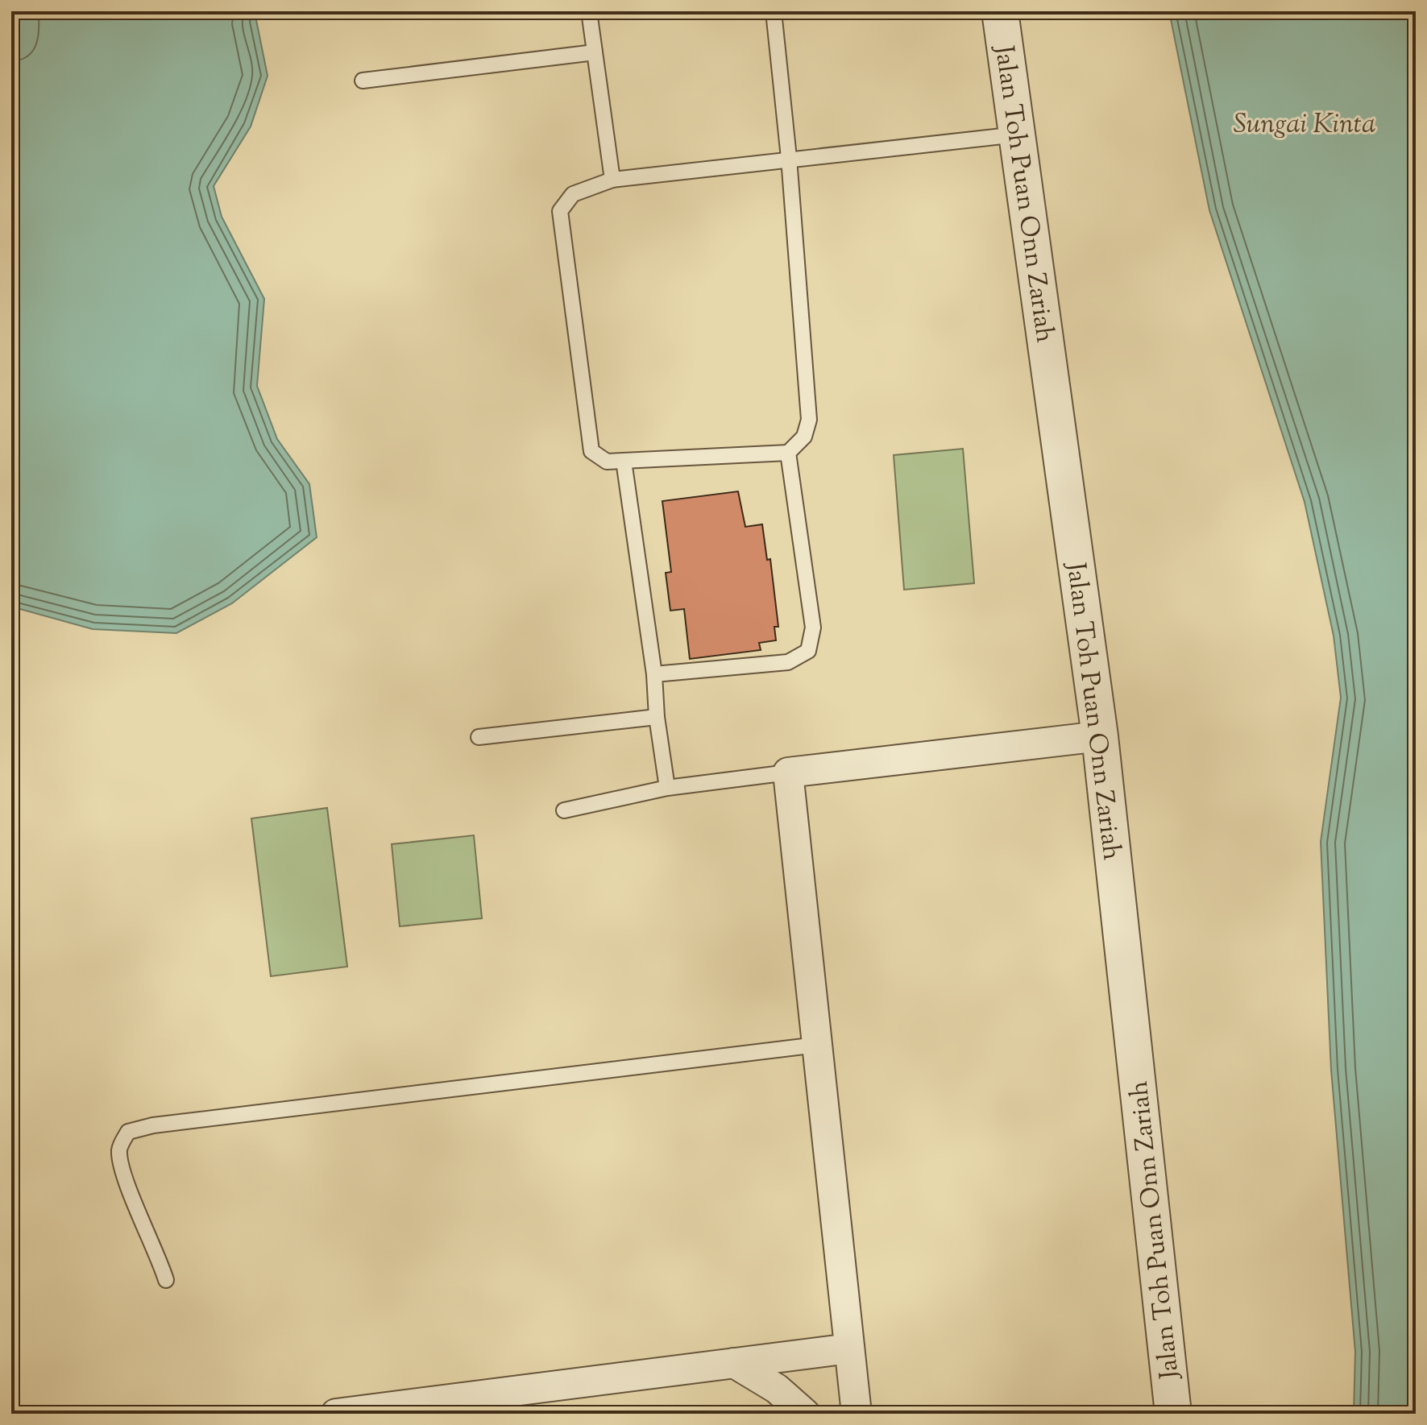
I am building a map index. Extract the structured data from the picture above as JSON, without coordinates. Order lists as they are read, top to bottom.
{
  "streets": {
    "street": ["Jalan Toh Puan Onn Zariah"]
  },
  "water": ["Sungai Kinta"]
}
